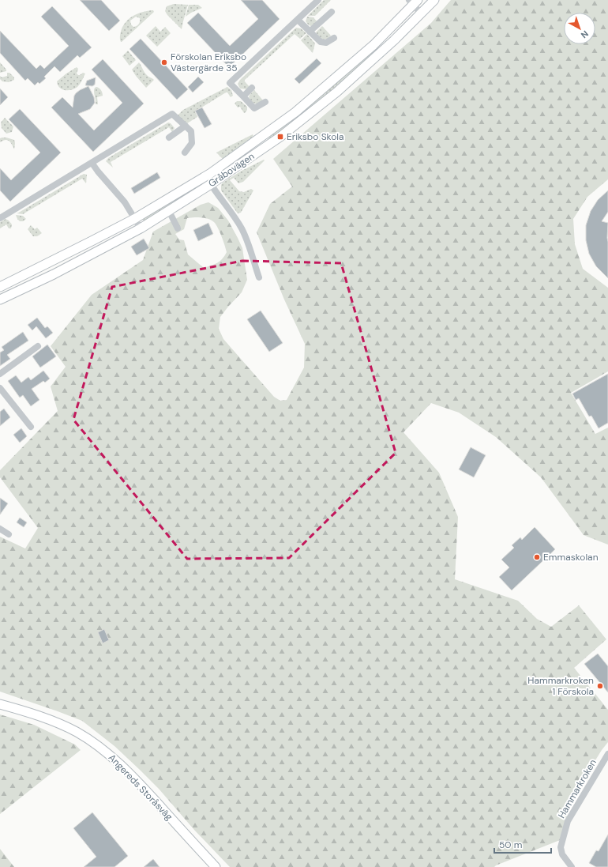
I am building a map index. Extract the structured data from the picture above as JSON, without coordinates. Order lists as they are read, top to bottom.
{
  "streets": {
    "main road": ["Gråbovägen", "Angereds Storåsväg"],
    "street": ["Hammarkroken"]
  },
  "places": {
    "other": ["Förskolan Eriksbo Västergärde 35", "Emmaskolan", "Hammarkroken 1 Förskola"],
    "transit": ["Eriksbo Skola"]
  },
  "scale_bar": "50 m",
  "north": "bottom right"
}
